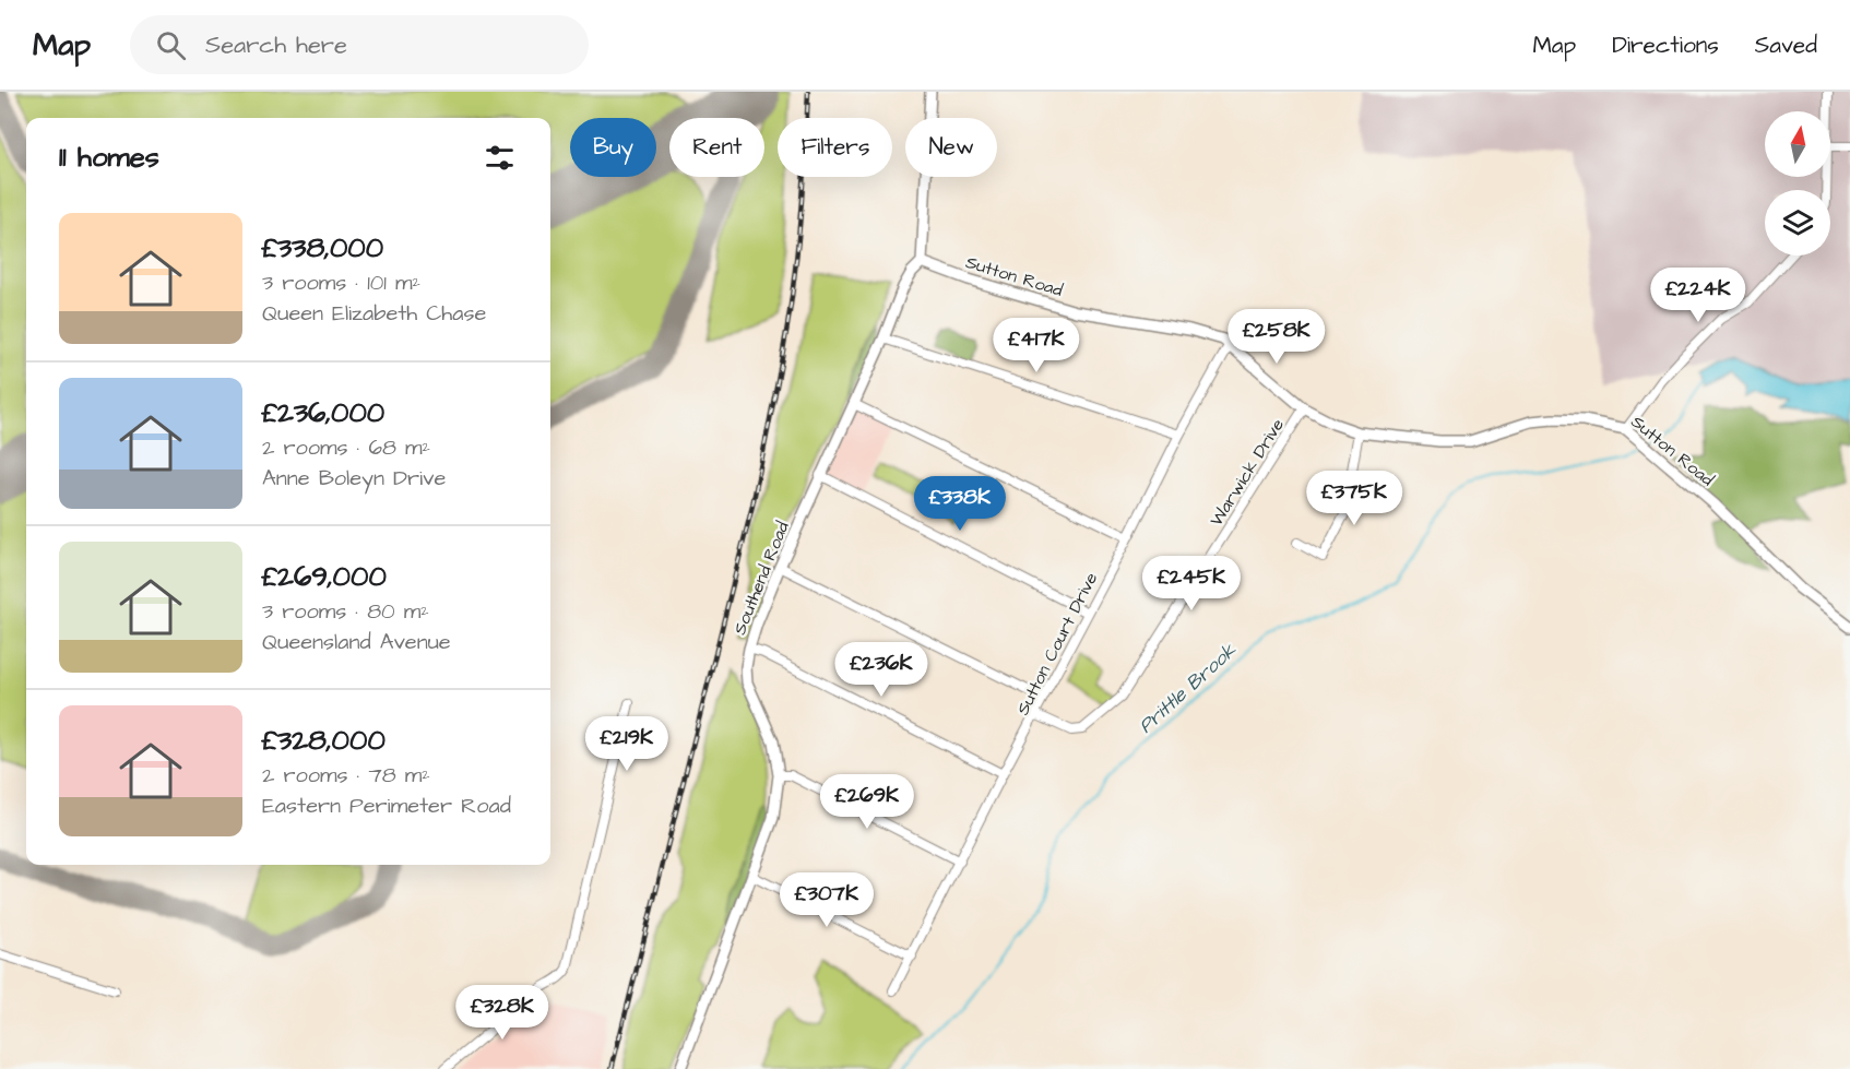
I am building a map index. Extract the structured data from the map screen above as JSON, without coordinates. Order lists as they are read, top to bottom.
{
  "streets": {
    "street": [
      "Sutton Road",
      "Warwick Drive",
      "Southend Road",
      "Sutton Court Drive"
    ]
  },
  "crossings": [
    ["Sutton Road", "Warwick Drive"],
    ["Sutton Road", "Southend Road"],
    ["Sutton Road", "Sutton Court Drive"],
    ["Warwick Drive", "Sutton Court Drive"]
  ],
  "water": ["Prittle Brook"],
  "north": "top",
  "page": {
    "header": "Map",
    "search": "Search here",
    "nav": ["Map", "Directions", "Saved"],
    "chip": [
      "Buy",
      "Rent",
      "Filters",
      "New"
    ],
    "heading": "11 homes",
    "list": [
      {
        "name": "£338,000",
        "note": "3 rooms · 101 m² · Queen Elizabeth Chase"
      },
      {
        "name": "£236,000",
        "note": "2 rooms · 68 m² · Anne Boleyn Drive"
      },
      {
        "name": "£269,000",
        "note": "3 rooms · 80 m² · Queensland Avenue"
      },
      {
        "name": "£328,000",
        "note": "2 rooms · 78 m² · Eastern Perimeter Road"
      }
    ],
    "price": [
      "£224K",
      "£258K",
      "£417K",
      "£375K",
      "£338K",
      "£245K",
      "£236K",
      "£219K",
      "£269K",
      "£307K",
      "£328K"
    ]
  }
}
